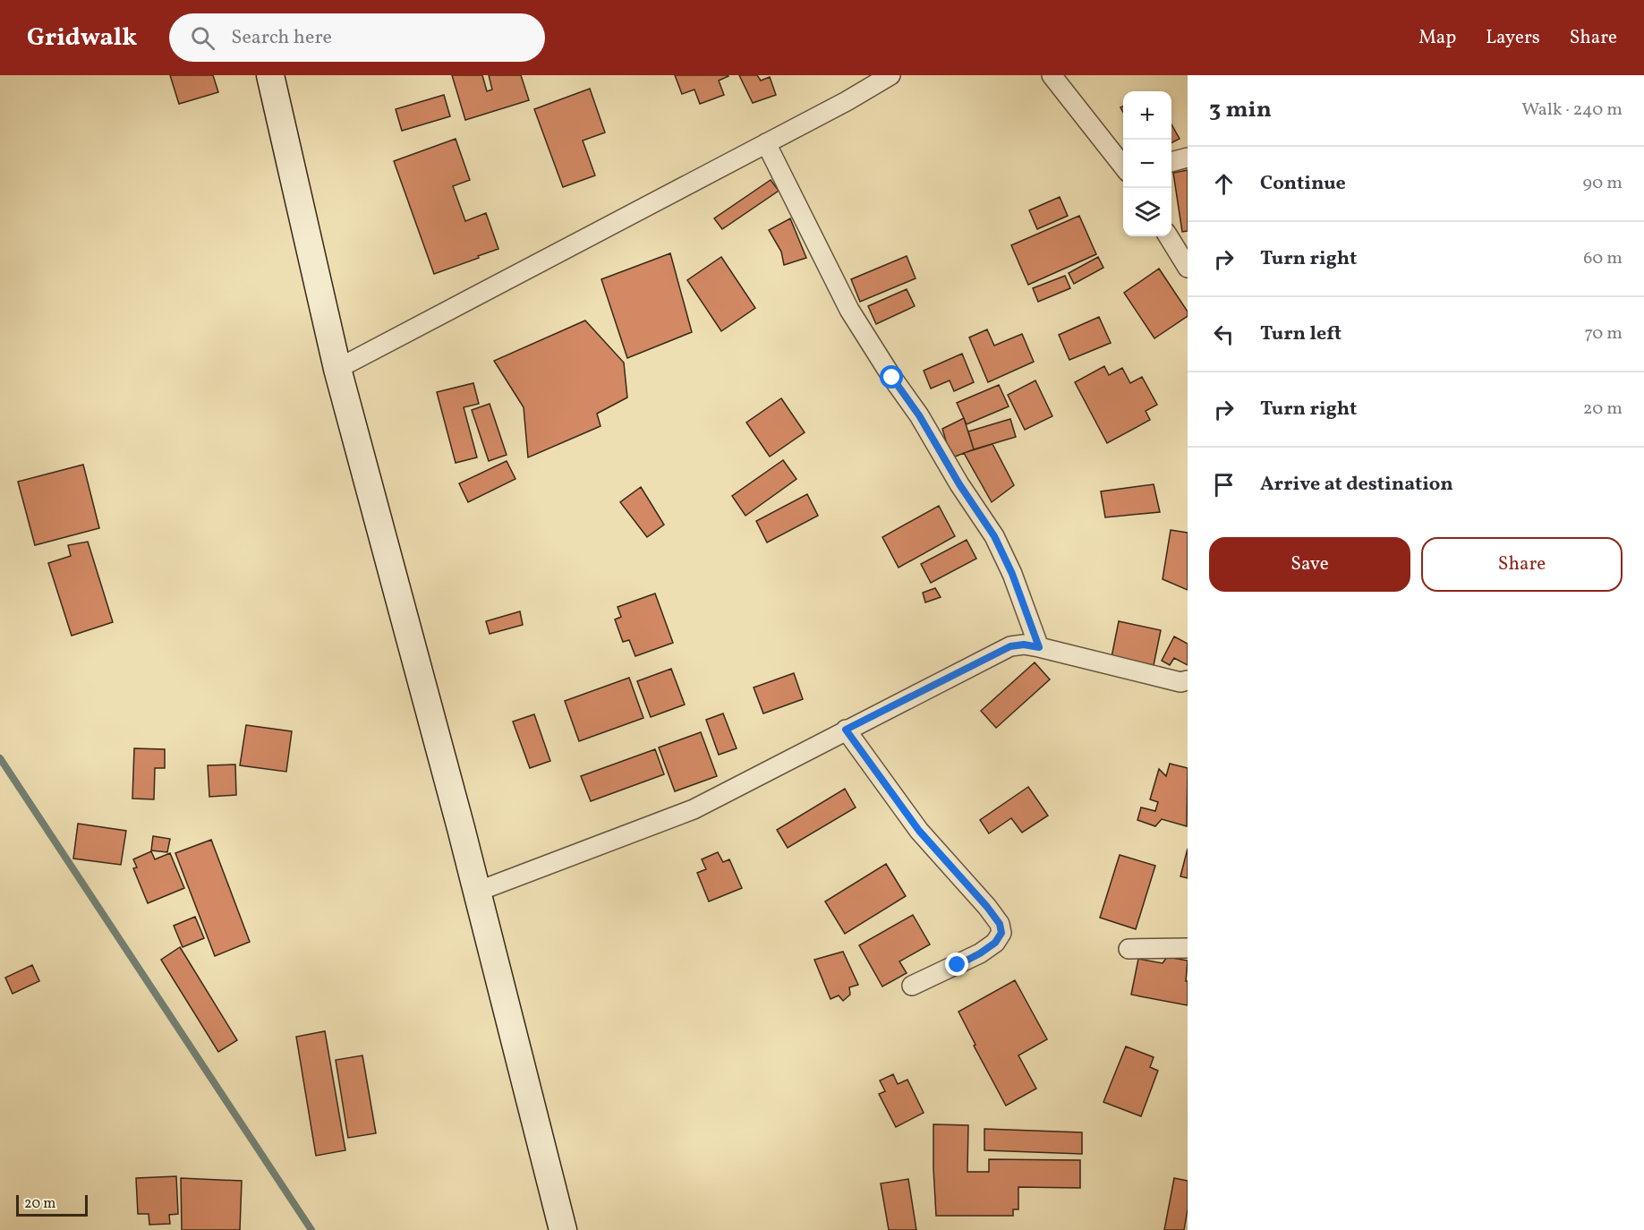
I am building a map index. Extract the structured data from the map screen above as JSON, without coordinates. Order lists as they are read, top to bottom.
{
  "scale_bar": "20 m",
  "page": {
    "header": "Gridwalk",
    "search": "Search here",
    "nav": ["Map", "Layers", "Share"],
    "heading": ["3 min", "Walk · 240 m"],
    "map_buttons": ["+", "−"],
    "list": [
      ["Continue", "90 m"],
      ["Turn right", "60 m"],
      ["Turn left", "70 m"],
      ["Turn right", "20 m"],
      "Arrive at destination"
    ],
    "buttons": ["Save", "Share"],
    "scale": "20 m"
  }
}
